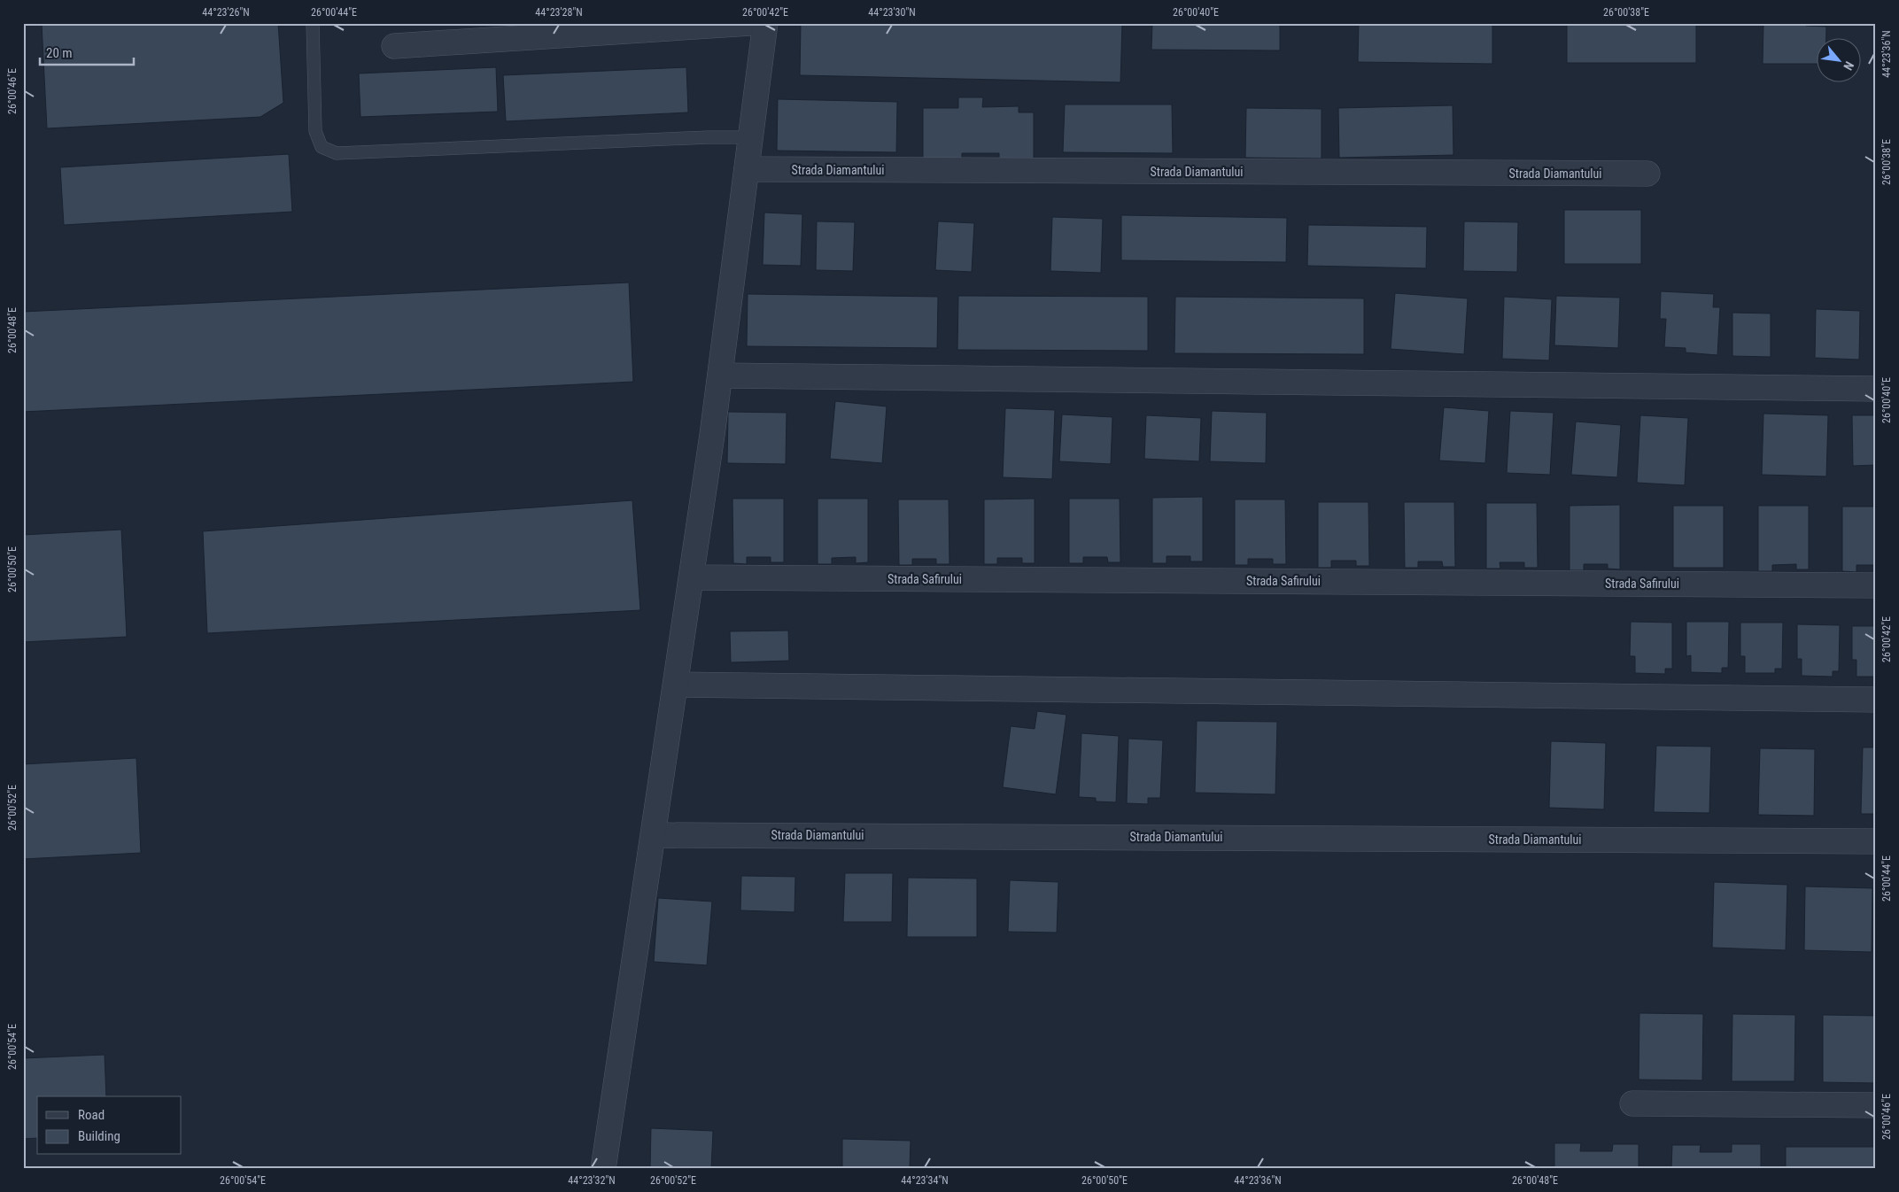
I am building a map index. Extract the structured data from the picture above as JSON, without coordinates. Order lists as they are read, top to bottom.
{
  "streets": {
    "street": ["Strada Diamantului", "Strada Safirului"]
  },
  "legend": ["Road", "Building"],
  "scale_bar": "20 m",
  "north": "bottom right",
  "coordinates": [
    "44°23'26\"N",
    "26°00'44\"E",
    "44°23'28\"N",
    "26°00'42\"E",
    "44°23'30\"N",
    "26°00'40\"E",
    "26°00'38\"E",
    "44°23'36\"N",
    "26°00'46\"E",
    "26°00'48\"E",
    "26°00'50\"E",
    "26°00'52\"E",
    "26°00'54\"E",
    "44°23'32\"N",
    "44°23'34\"N"
  ]
}
